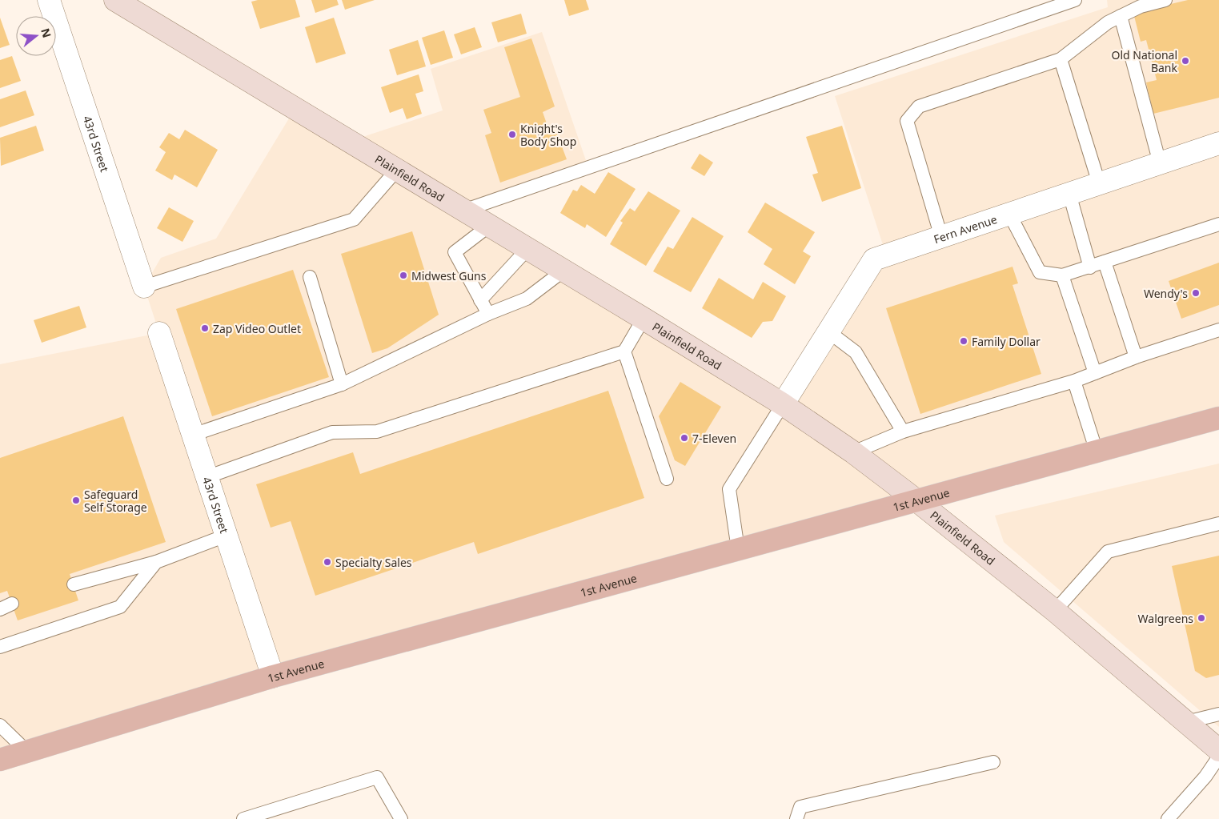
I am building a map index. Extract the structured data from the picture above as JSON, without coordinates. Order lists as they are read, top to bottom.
{
  "streets": {
    "main road": ["1st Avenue"],
    "street": ["43rd Street", "Plainfield Road", "Fern Avenue"]
  },
  "crossings": [
    ["43rd Street", "1st Avenue"],
    ["Plainfield Road", "Fern Avenue"],
    ["Plainfield Road", "1st Avenue"]
  ],
  "places": [
    "Old National Bank",
    "Knight's Body Shop",
    "Midwest Guns",
    "Wendy's",
    "Zap Video Outlet",
    "Family Dollar",
    "7-Eleven",
    "Safeguard Self Storage",
    "Specialty Sales",
    "Walgreens"
  ],
  "north": "right"
}
